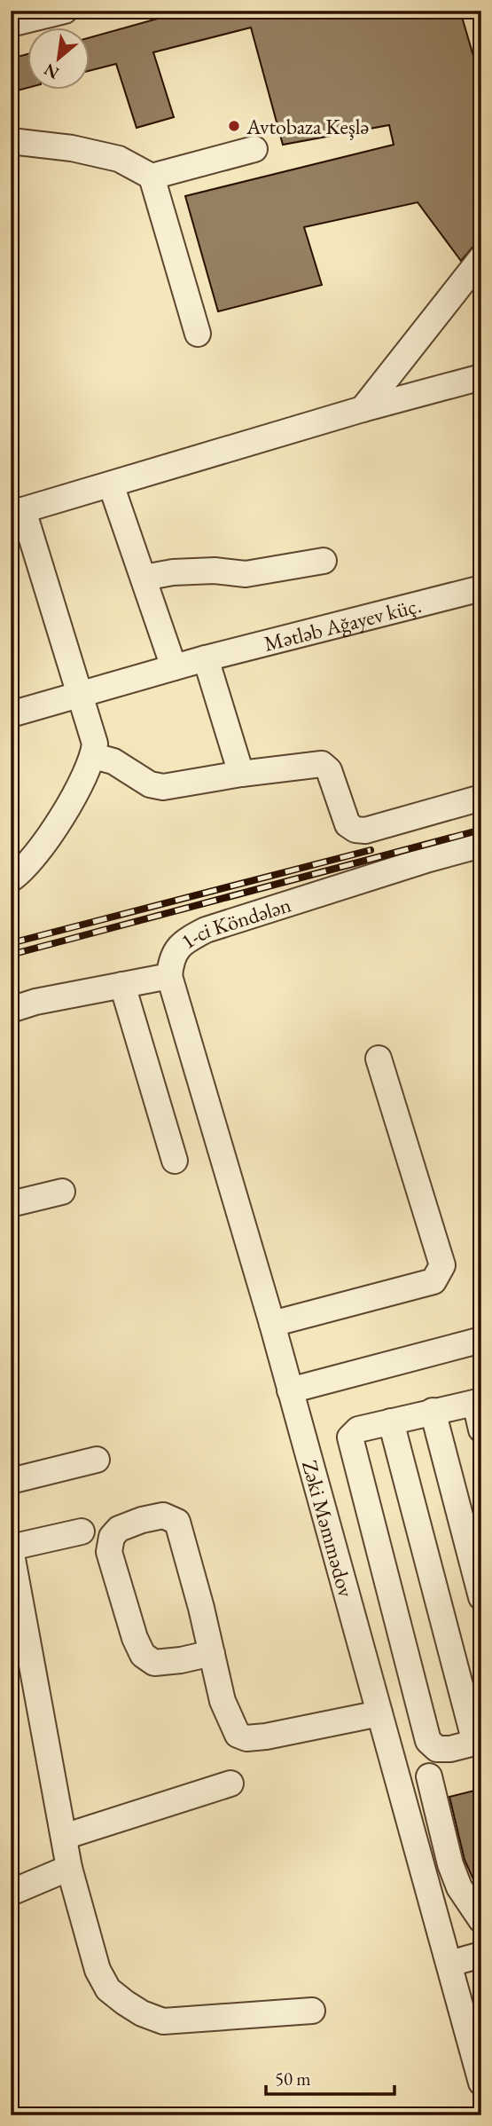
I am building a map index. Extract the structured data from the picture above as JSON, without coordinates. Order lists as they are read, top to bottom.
{
  "streets": {
    "street": ["Mətləb Ağayev küç.", "1-ci Köndələn", "Zəki Məmmədov"]
  },
  "crossings": [
    ["1-ci Köndələn", "Zəki Məmmədov"]
  ],
  "places": ["Avtobaza Keşlə"],
  "scale_bar": "50 m",
  "north": "bottom left"
}
